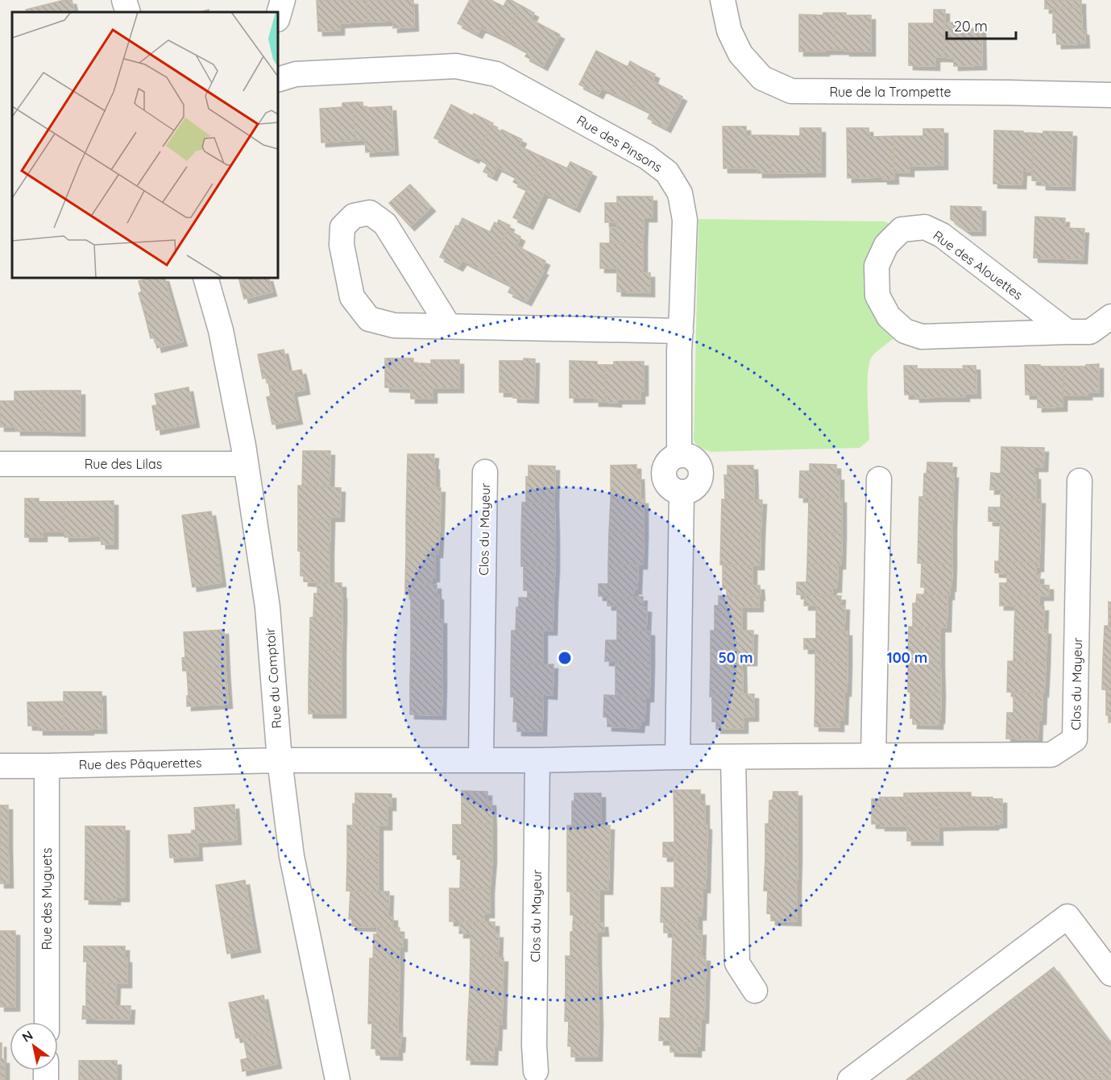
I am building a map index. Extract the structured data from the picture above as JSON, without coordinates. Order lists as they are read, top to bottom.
{
  "streets": {
    "street": [
      "Rue de la Trompette",
      "Rue des Pinsons",
      "Rue des Alouettes",
      "Rue des Lilas",
      "Clos du Mayeur",
      "Rue du Comptoir",
      "Rue des Pâquerettes",
      "Rue des Muguets"
    ]
  },
  "crossings": [
    ["Rue des Lilas", "Rue du Comptoir"],
    ["Clos du Mayeur", "Rue du Comptoir"],
    ["Clos du Mayeur", "Rue des Pâquerettes"],
    ["Rue du Comptoir", "Rue des Pâquerettes"],
    ["Rue des Pâquerettes", "Rue des Muguets"]
  ],
  "scale_bar": "20 m",
  "north": "top left",
  "rings": ["50 m", "100 m"]
}
